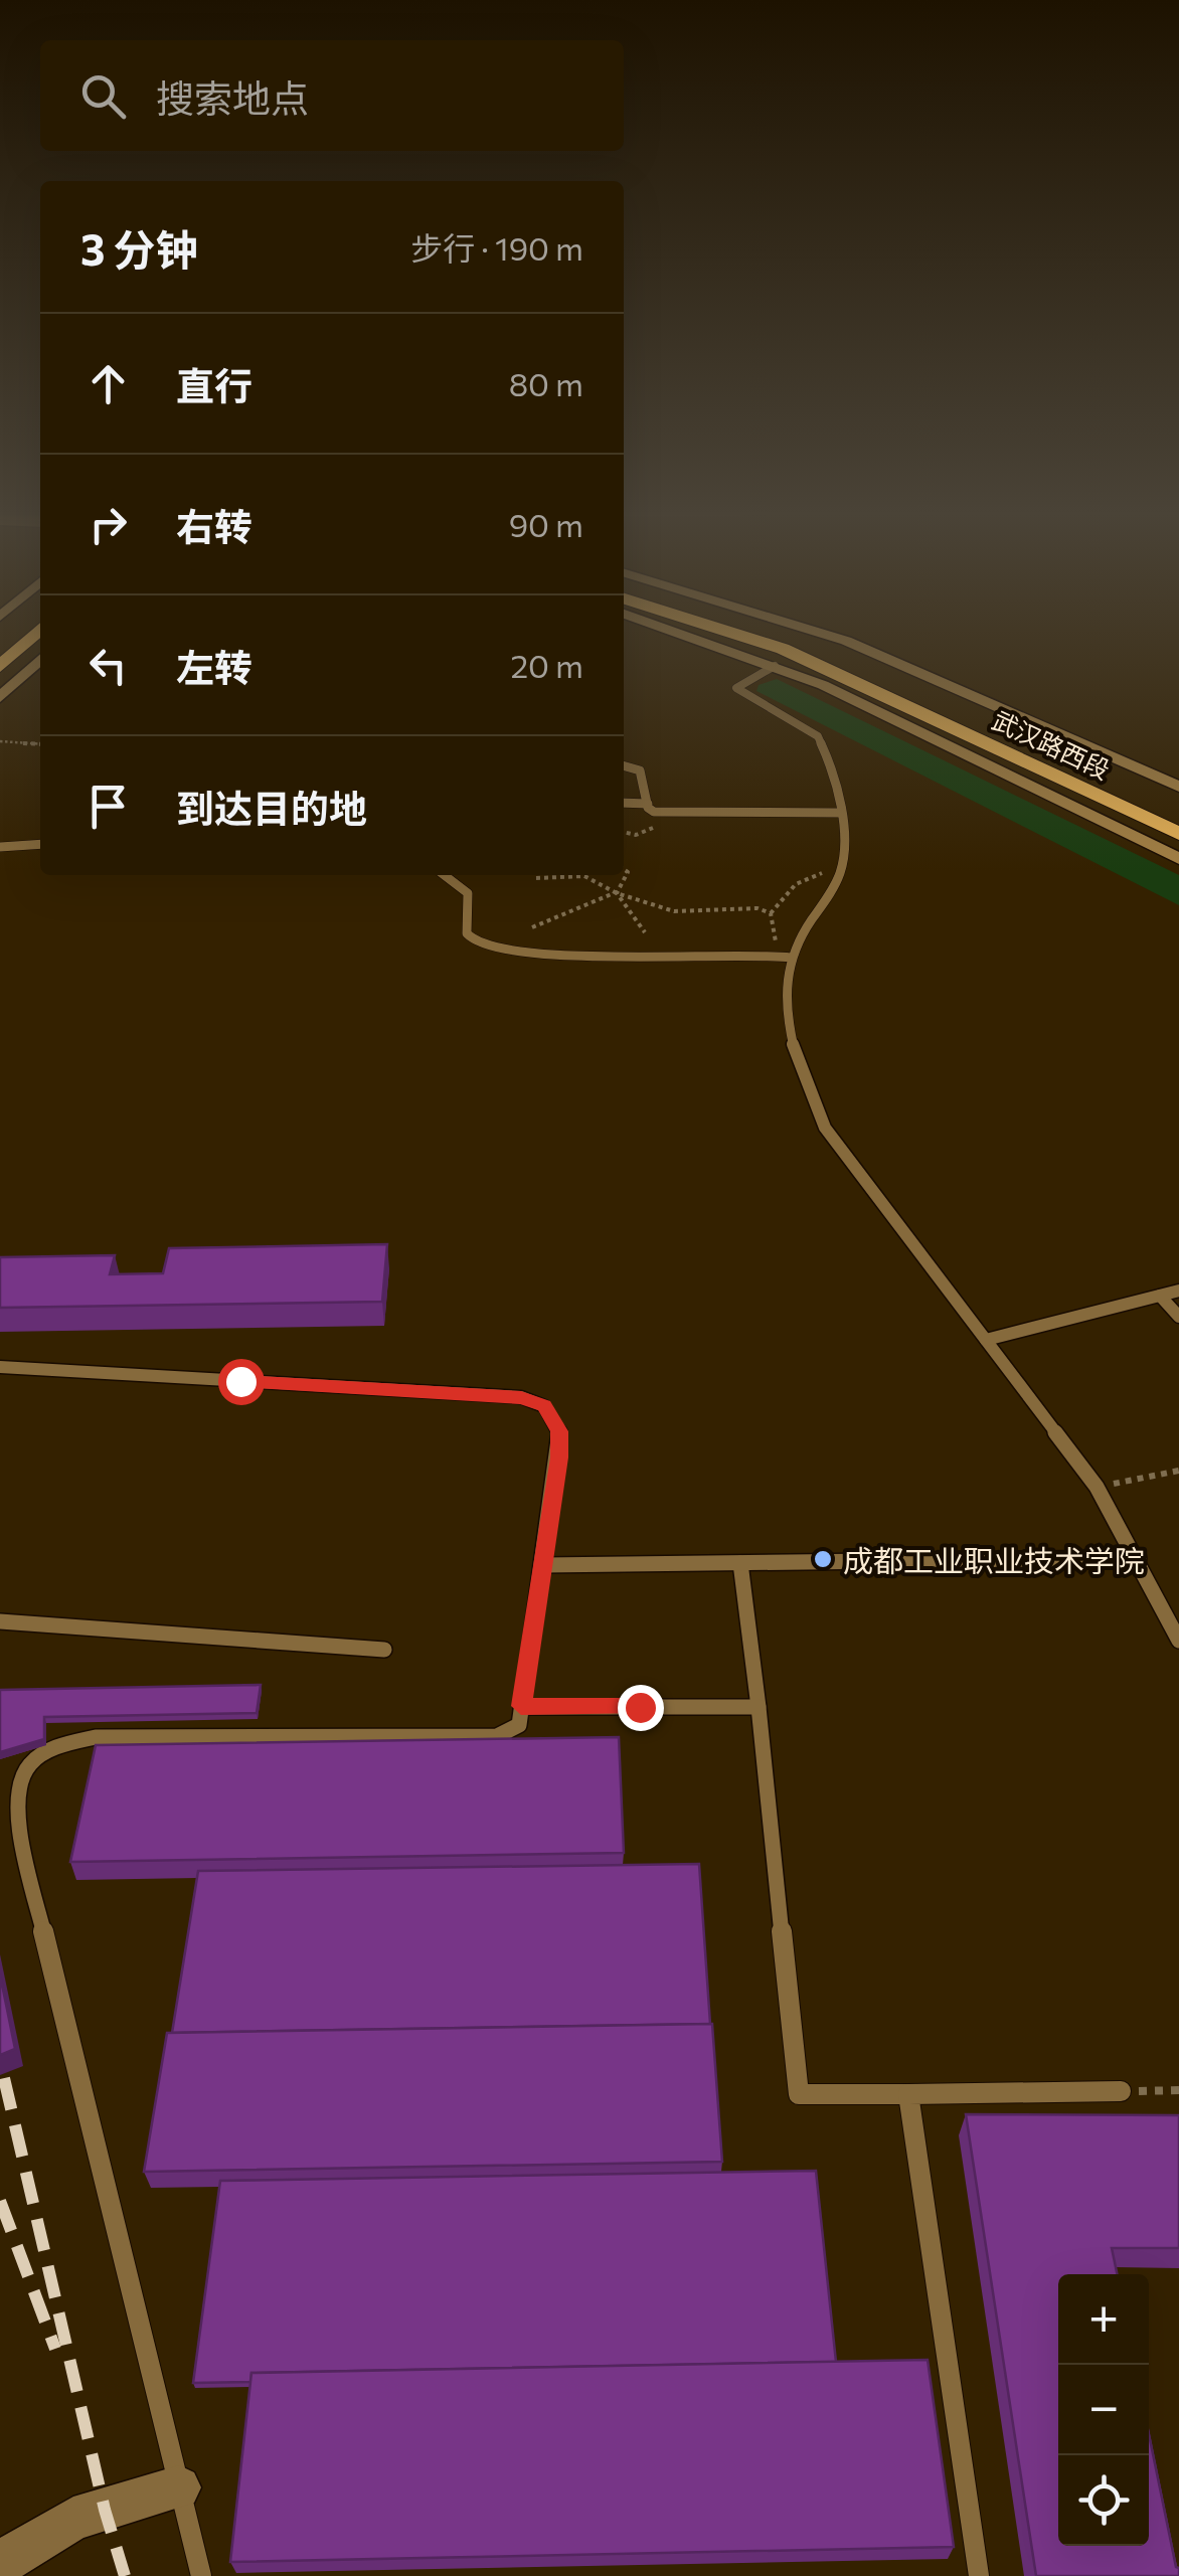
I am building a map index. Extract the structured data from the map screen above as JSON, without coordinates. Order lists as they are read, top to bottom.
{
  "streets": {
    "highway": ["武汉路西段"]
  },
  "places": ["成都工业职业技术学院"],
  "page": {
    "search": "搜索地点",
    "heading": ["3 分钟", "步行 · 190 m"],
    "list": [
      ["直行", "80 m"],
      ["右转", "90 m"],
      ["左转", "20 m"],
      "到达目的地"
    ],
    "map_buttons": ["+", "−"]
  }
}
